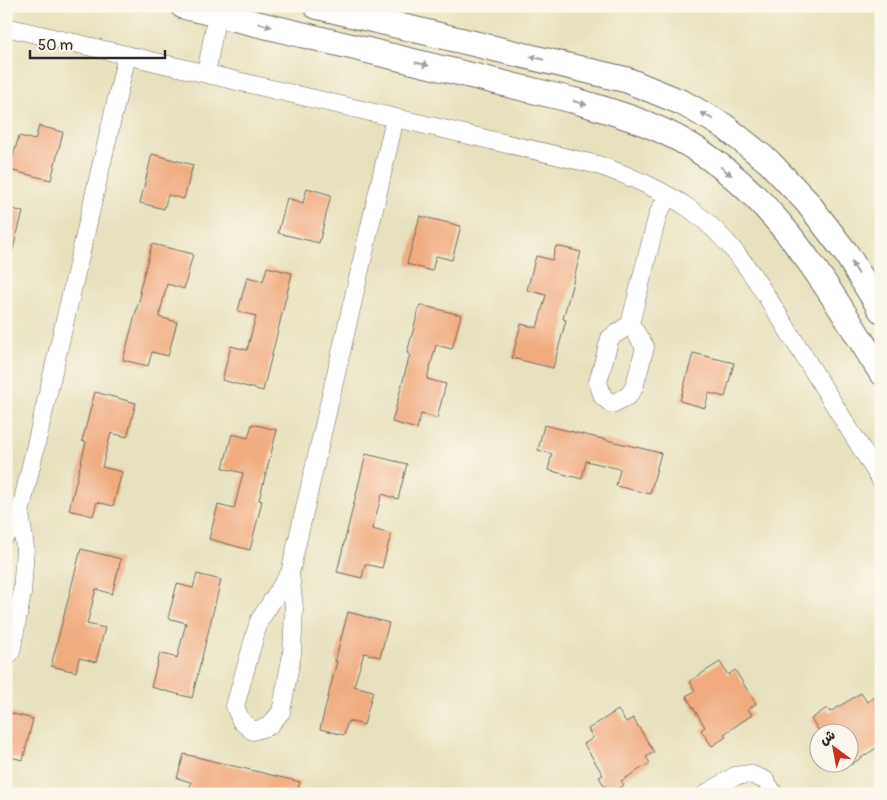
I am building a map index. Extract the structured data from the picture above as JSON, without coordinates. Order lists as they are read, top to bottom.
{
  "scale_bar": "50 m",
  "north": "top left"
}
